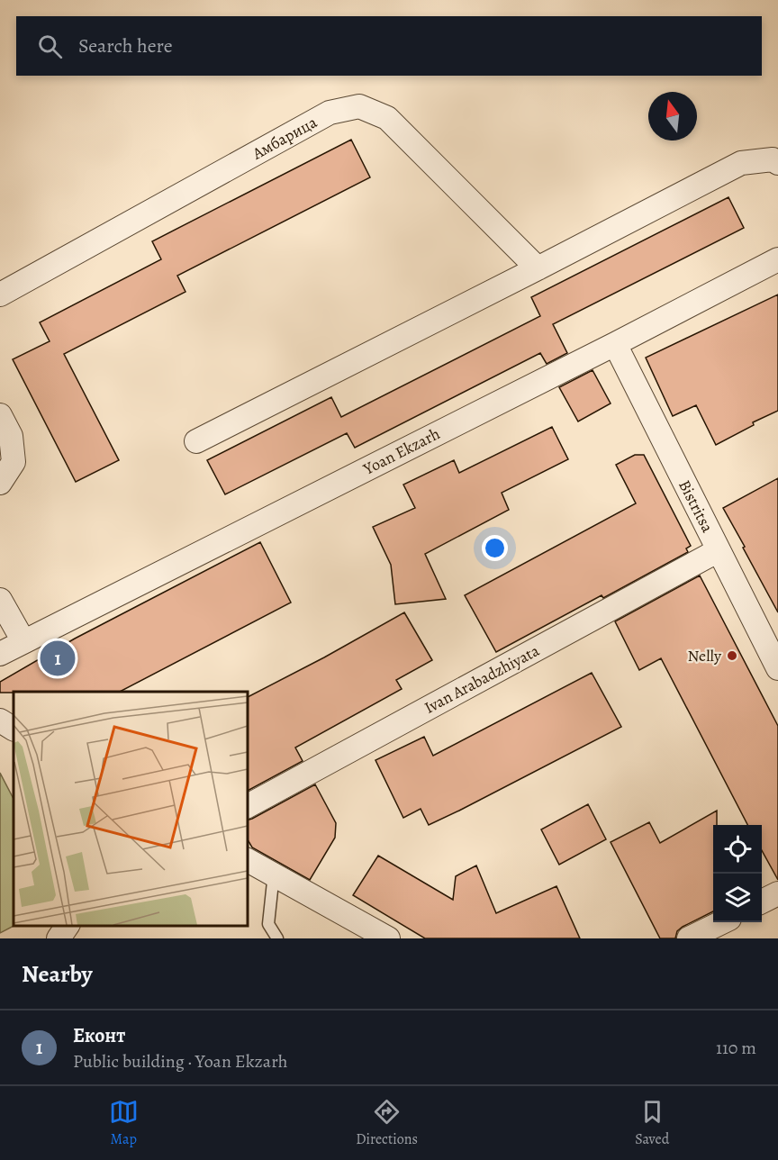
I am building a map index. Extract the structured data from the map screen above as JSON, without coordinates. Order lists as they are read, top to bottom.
{
  "streets": {
    "street": [
      "Амбарица",
      "Yoan Ekzarh",
      "Bistritsa",
      "Ivan Arabadzhiyata"
    ]
  },
  "crossings": [
    ["Yoan Ekzarh", "Bistritsa"],
    ["Bistritsa", "Ivan Arabadzhiyata"]
  ],
  "places": ["Nelly"],
  "north": "top",
  "page": {
    "search": "Search here",
    "pins": "1",
    "heading": "Nearby",
    "list": [
      {
        "mark": "1",
        "name": "Еконт",
        "note": "Public building · Yoan Ekzarh",
        "value": "110 m"
      }
    ],
    "nav": ["Map", "Directions", "Saved"]
  }
}
